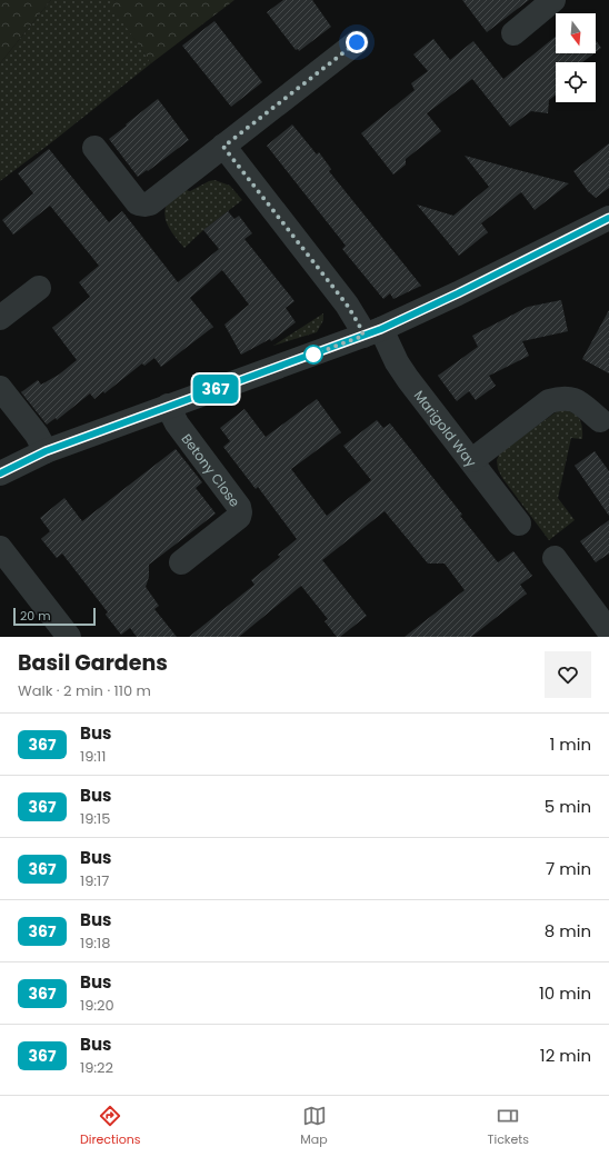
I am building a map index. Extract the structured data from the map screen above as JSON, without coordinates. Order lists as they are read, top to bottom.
{
  "streets": {
    "street": ["Marigold Way", "Betony Close"]
  },
  "lines": ["bus line 367"],
  "scale_bar": "20 m",
  "north": "bottom",
  "page": {
    "on_map": "367",
    "scale": "20 m",
    "heading": ["Basil Gardens", "Walk · 2 min · 110 m"],
    "list": [
      {
        "mark": "367",
        "name": "Bus",
        "note": "19:11",
        "value": "1 min"
      },
      {
        "mark": "367",
        "name": "Bus",
        "note": "19:15",
        "value": "5 min"
      },
      {
        "mark": "367",
        "name": "Bus",
        "note": "19:17",
        "value": "7 min"
      },
      {
        "mark": "367",
        "name": "Bus",
        "note": "19:18",
        "value": "8 min"
      },
      {
        "mark": "367",
        "name": "Bus",
        "note": "19:20",
        "value": "10 min"
      },
      {
        "mark": "367",
        "name": "Bus",
        "note": "19:22",
        "value": "12 min"
      }
    ],
    "tabs": ["Directions", "Map", "Tickets"]
  }
}
